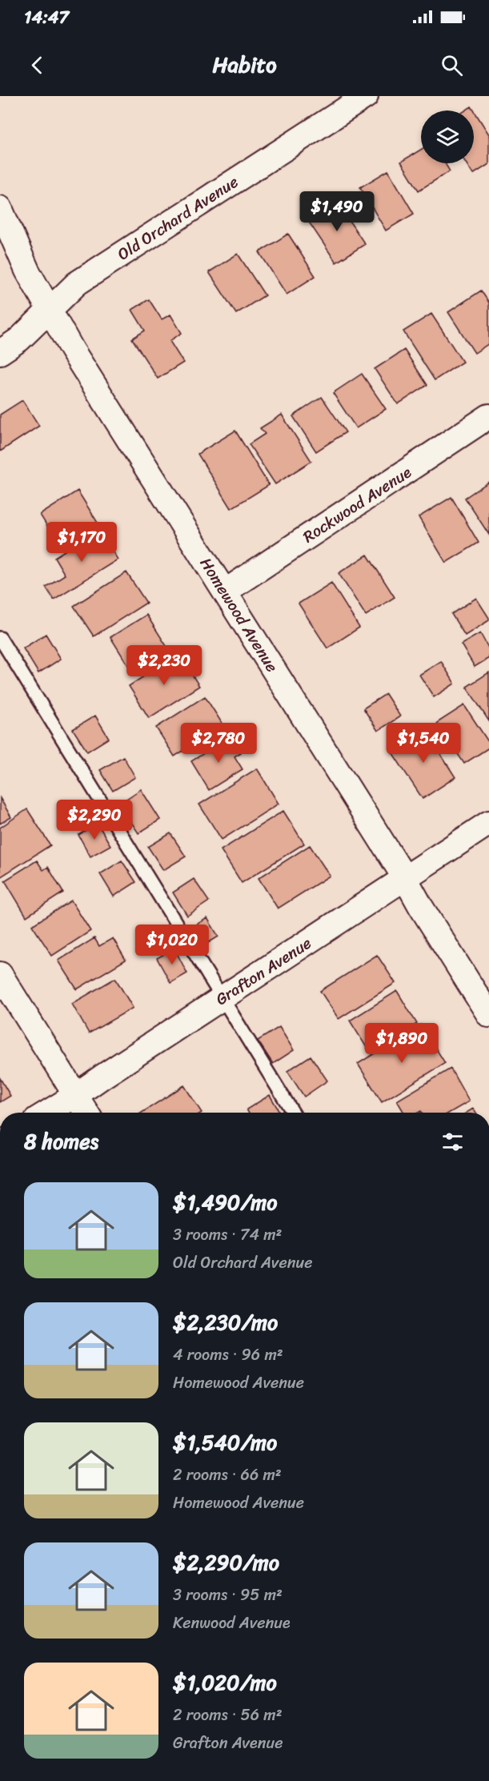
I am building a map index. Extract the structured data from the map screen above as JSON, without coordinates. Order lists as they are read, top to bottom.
{
  "streets": {
    "street": [
      "Old Orchard Avenue",
      "Rockwood Avenue",
      "Homewood Avenue",
      "Grafton Avenue"
    ]
  },
  "crossings": [
    ["Old Orchard Avenue", "Homewood Avenue"],
    ["Rockwood Avenue", "Homewood Avenue"],
    ["Homewood Avenue", "Grafton Avenue"]
  ],
  "page": {
    "status": "14:47",
    "header": "Habito",
    "price": [
      "$1,490",
      "$1,170",
      "$2,230",
      "$2,780",
      "$1,540",
      "$2,290",
      "$1,020",
      "$1,890"
    ],
    "heading": "8 homes",
    "list": [
      {
        "name": "$1,490/mo",
        "note": "3 rooms · 74 m² · Old Orchard Avenue"
      },
      {
        "name": "$2,230/mo",
        "note": "4 rooms · 96 m² · Homewood Avenue"
      },
      {
        "name": "$1,540/mo",
        "note": "2 rooms · 66 m² · Homewood Avenue"
      },
      {
        "name": "$2,290/mo",
        "note": "3 rooms · 95 m² · Kenwood Avenue"
      },
      {
        "name": "$1,020/mo",
        "note": "2 rooms · 56 m² · Grafton Avenue"
      }
    ]
  }
}
